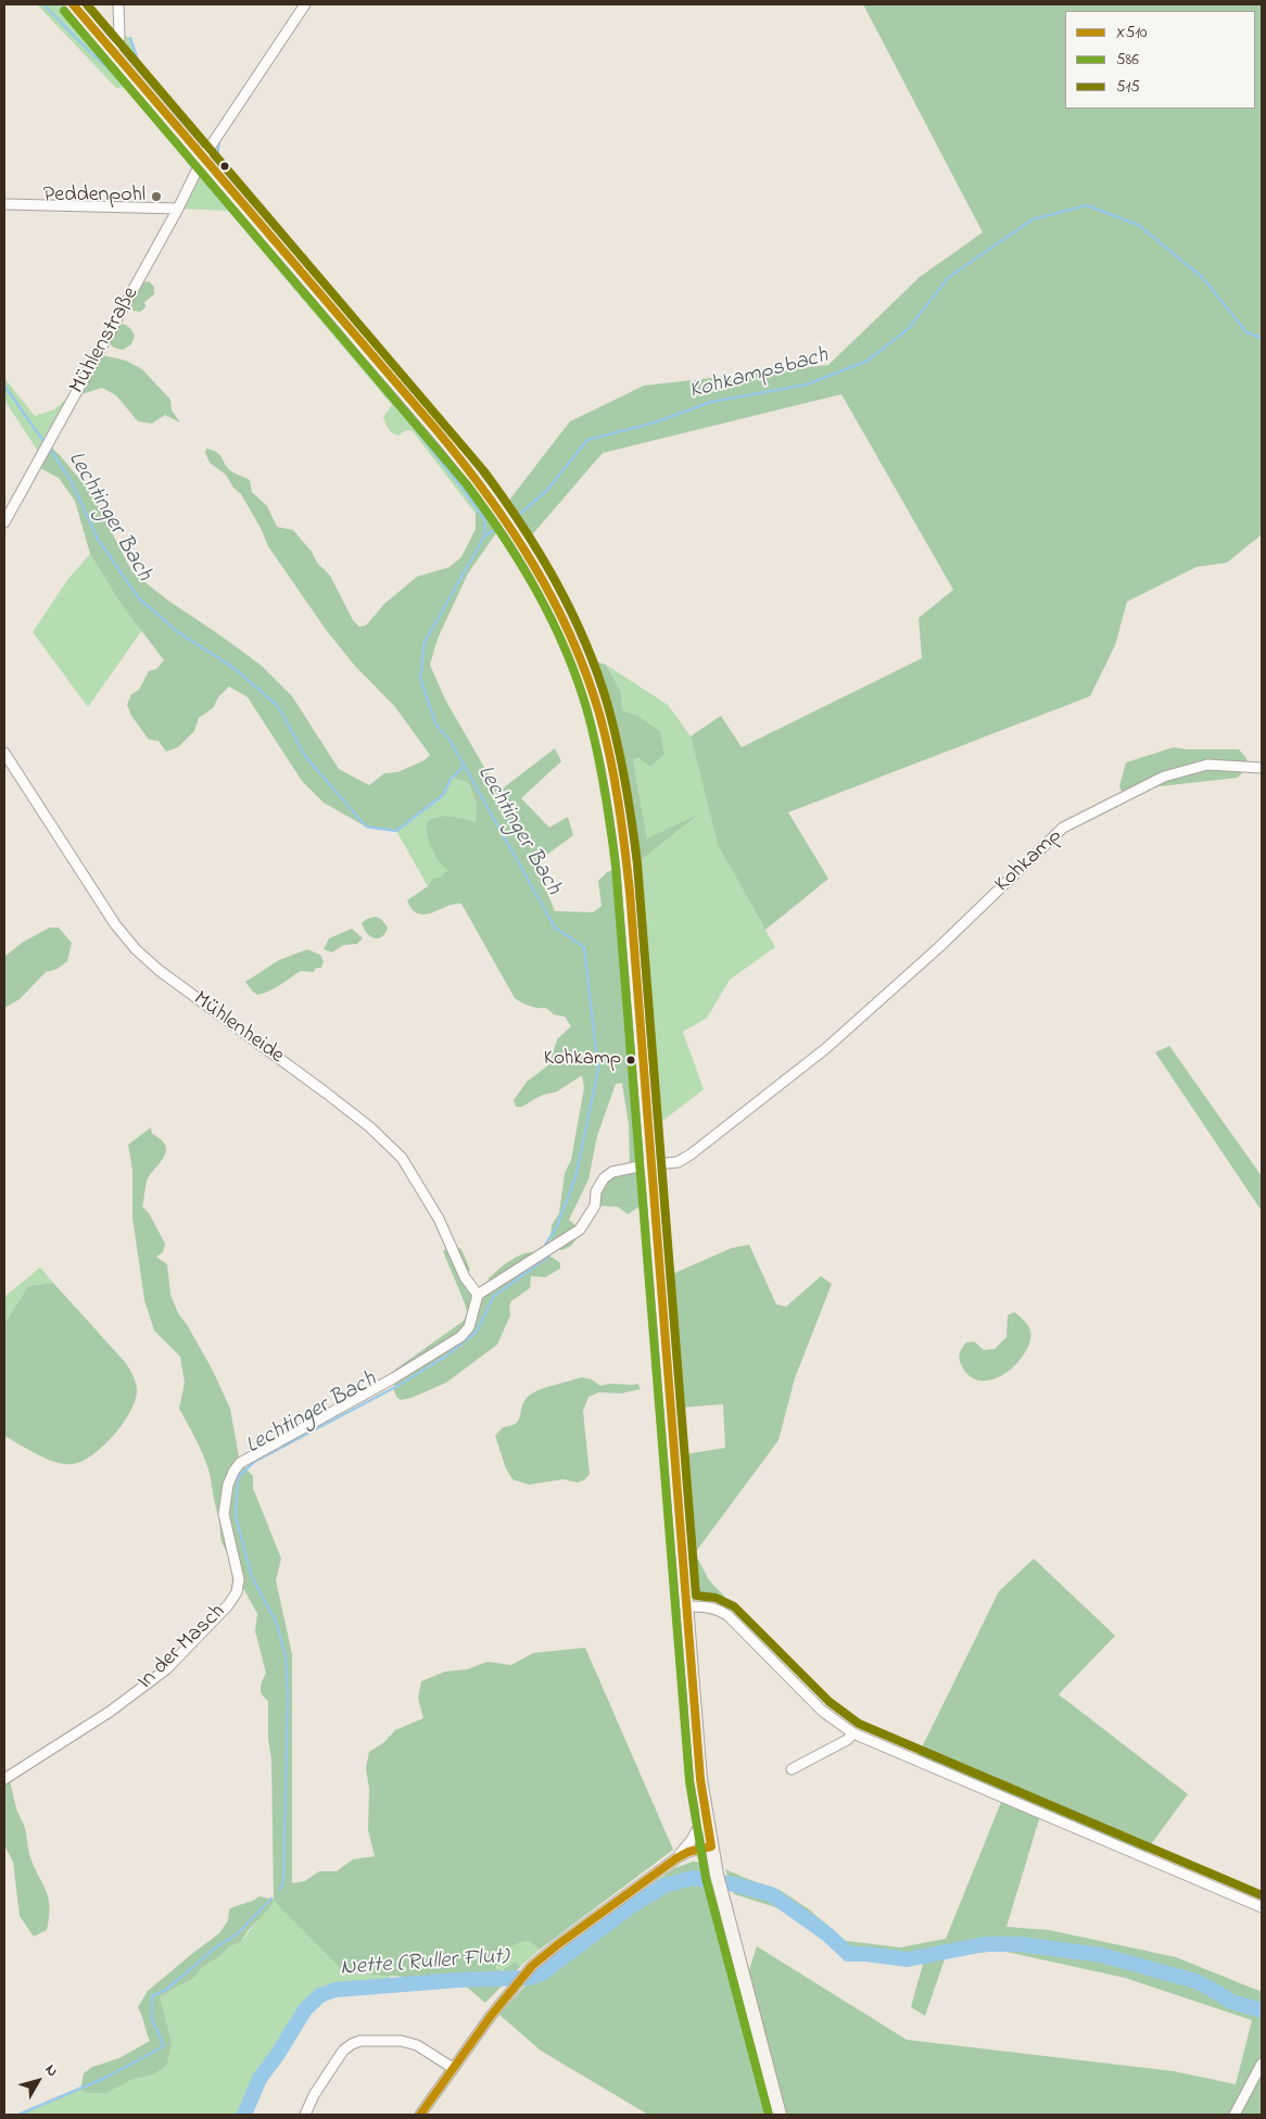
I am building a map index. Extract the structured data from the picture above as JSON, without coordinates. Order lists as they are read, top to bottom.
{
  "streets": {
    "street": [
      "Mühlenstraße",
      "Kohkamp",
      "Mühlenheide",
      "In der Masch"
    ]
  },
  "crossings": [
    ["Mühlenheide", "In der Masch"]
  ],
  "water": ["Kohkampsbach", "Lechtinger Bach", "Nette (Ruller Flut)"],
  "places": ["Peddenpohl", "Kohkamp"],
  "lines": ["transit line X510", "transit line 515", "transit line 586"],
  "legend": ["X510", "586", "515"],
  "north": "top right"
}
